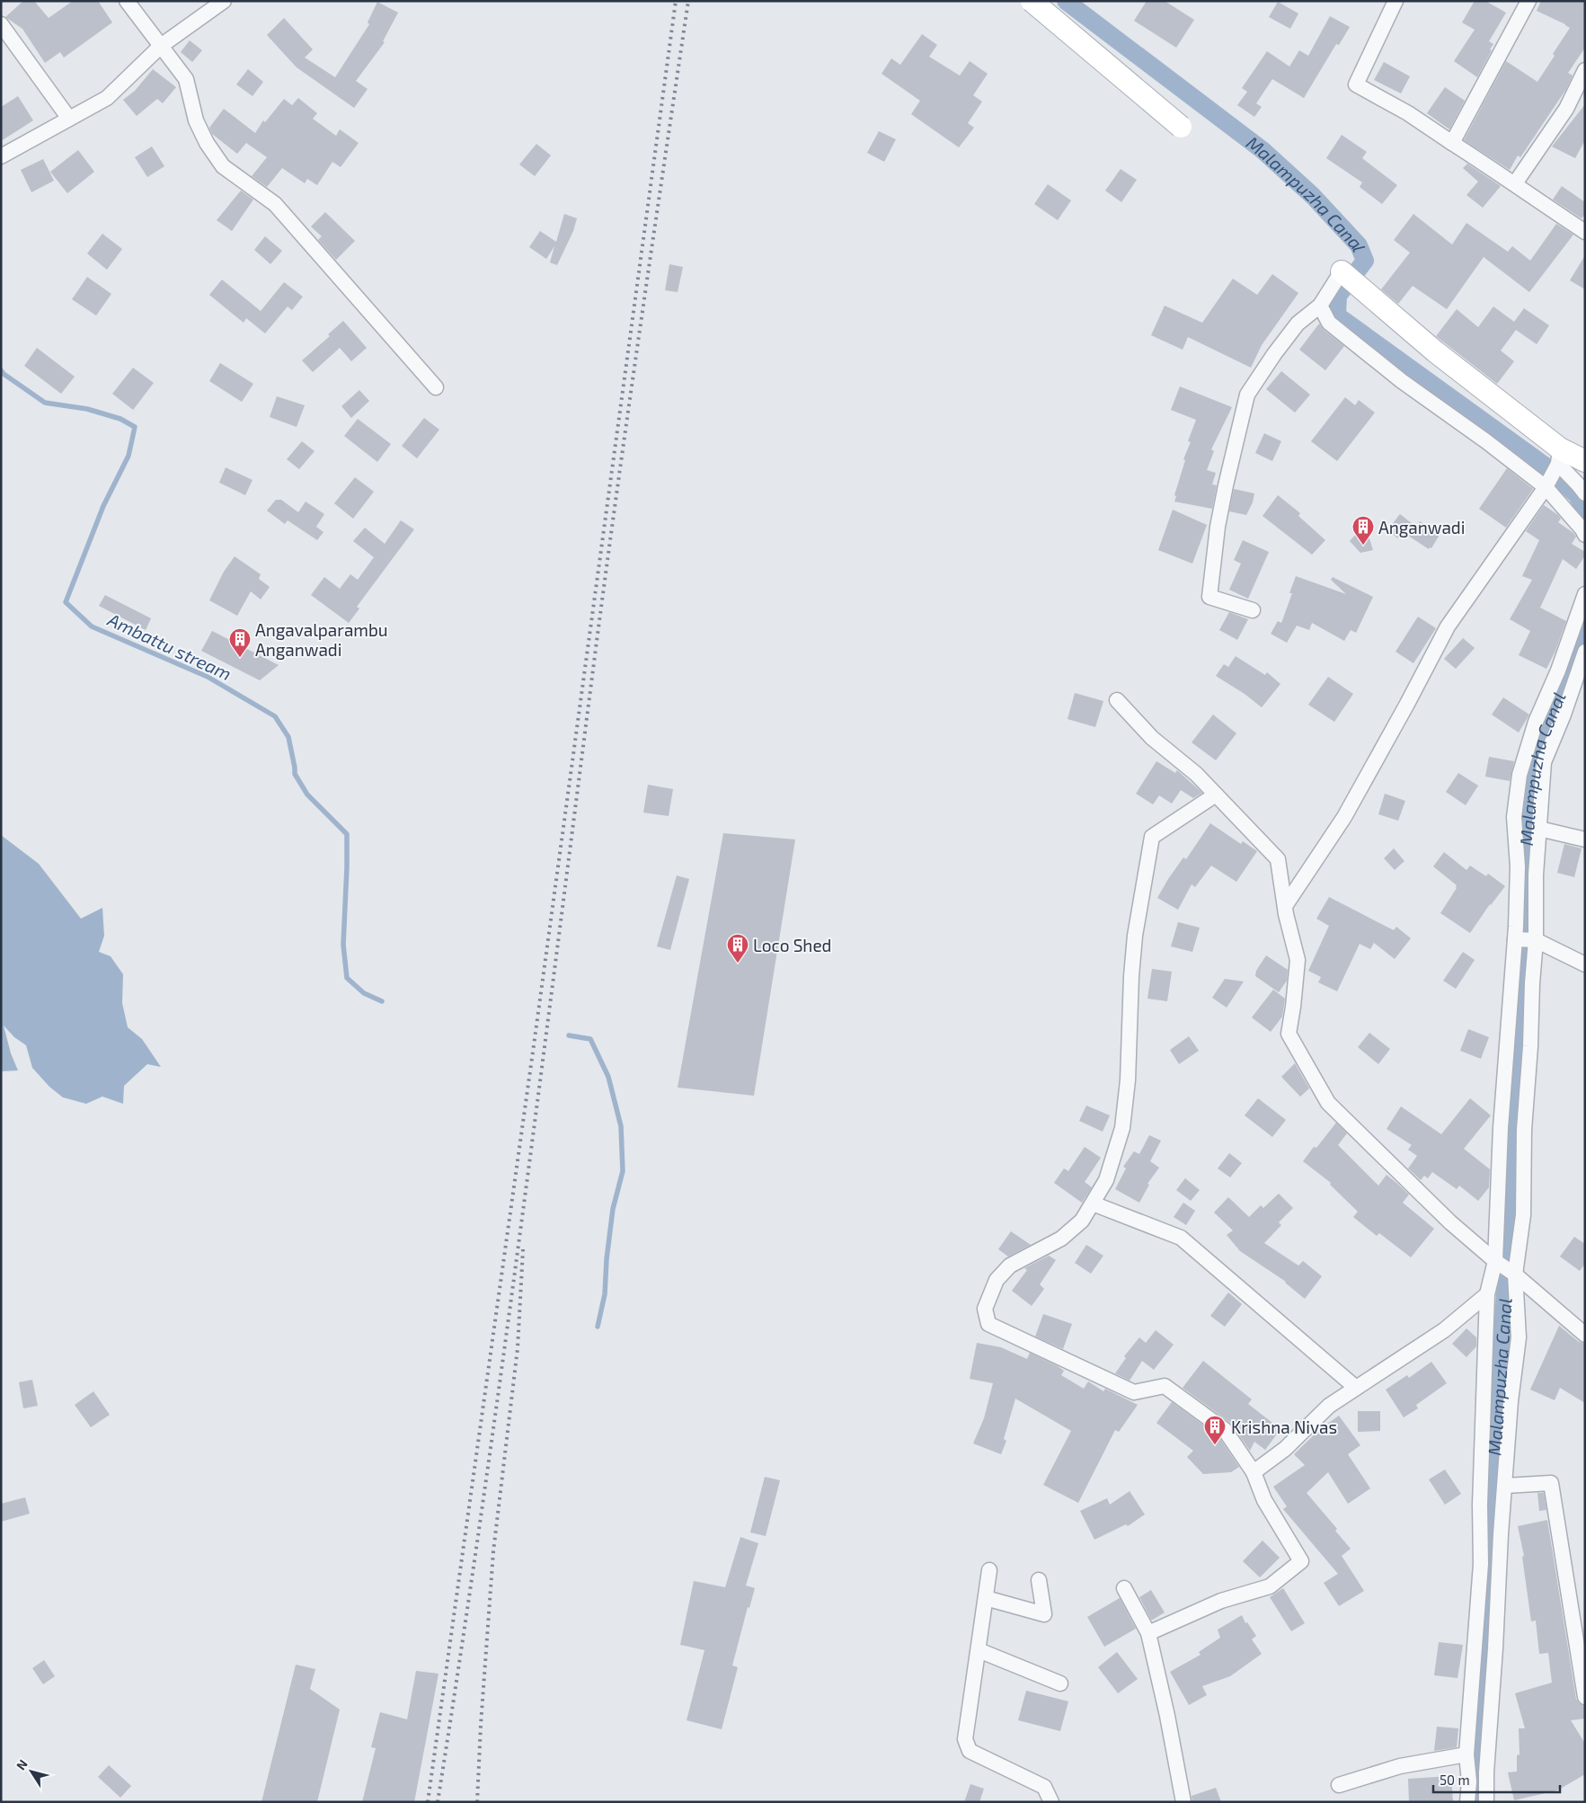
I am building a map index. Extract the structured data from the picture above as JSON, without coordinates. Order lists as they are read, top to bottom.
{
  "water": ["Malampuzha Canal", "Ambattu stream"],
  "places": {
    "building": [
      "Anganwadi",
      "Angavalparambu Anganwadi",
      "Loco Shed",
      "Krishna Nivas"
    ]
  },
  "scale_bar": "50 m",
  "north": "top left"
}
